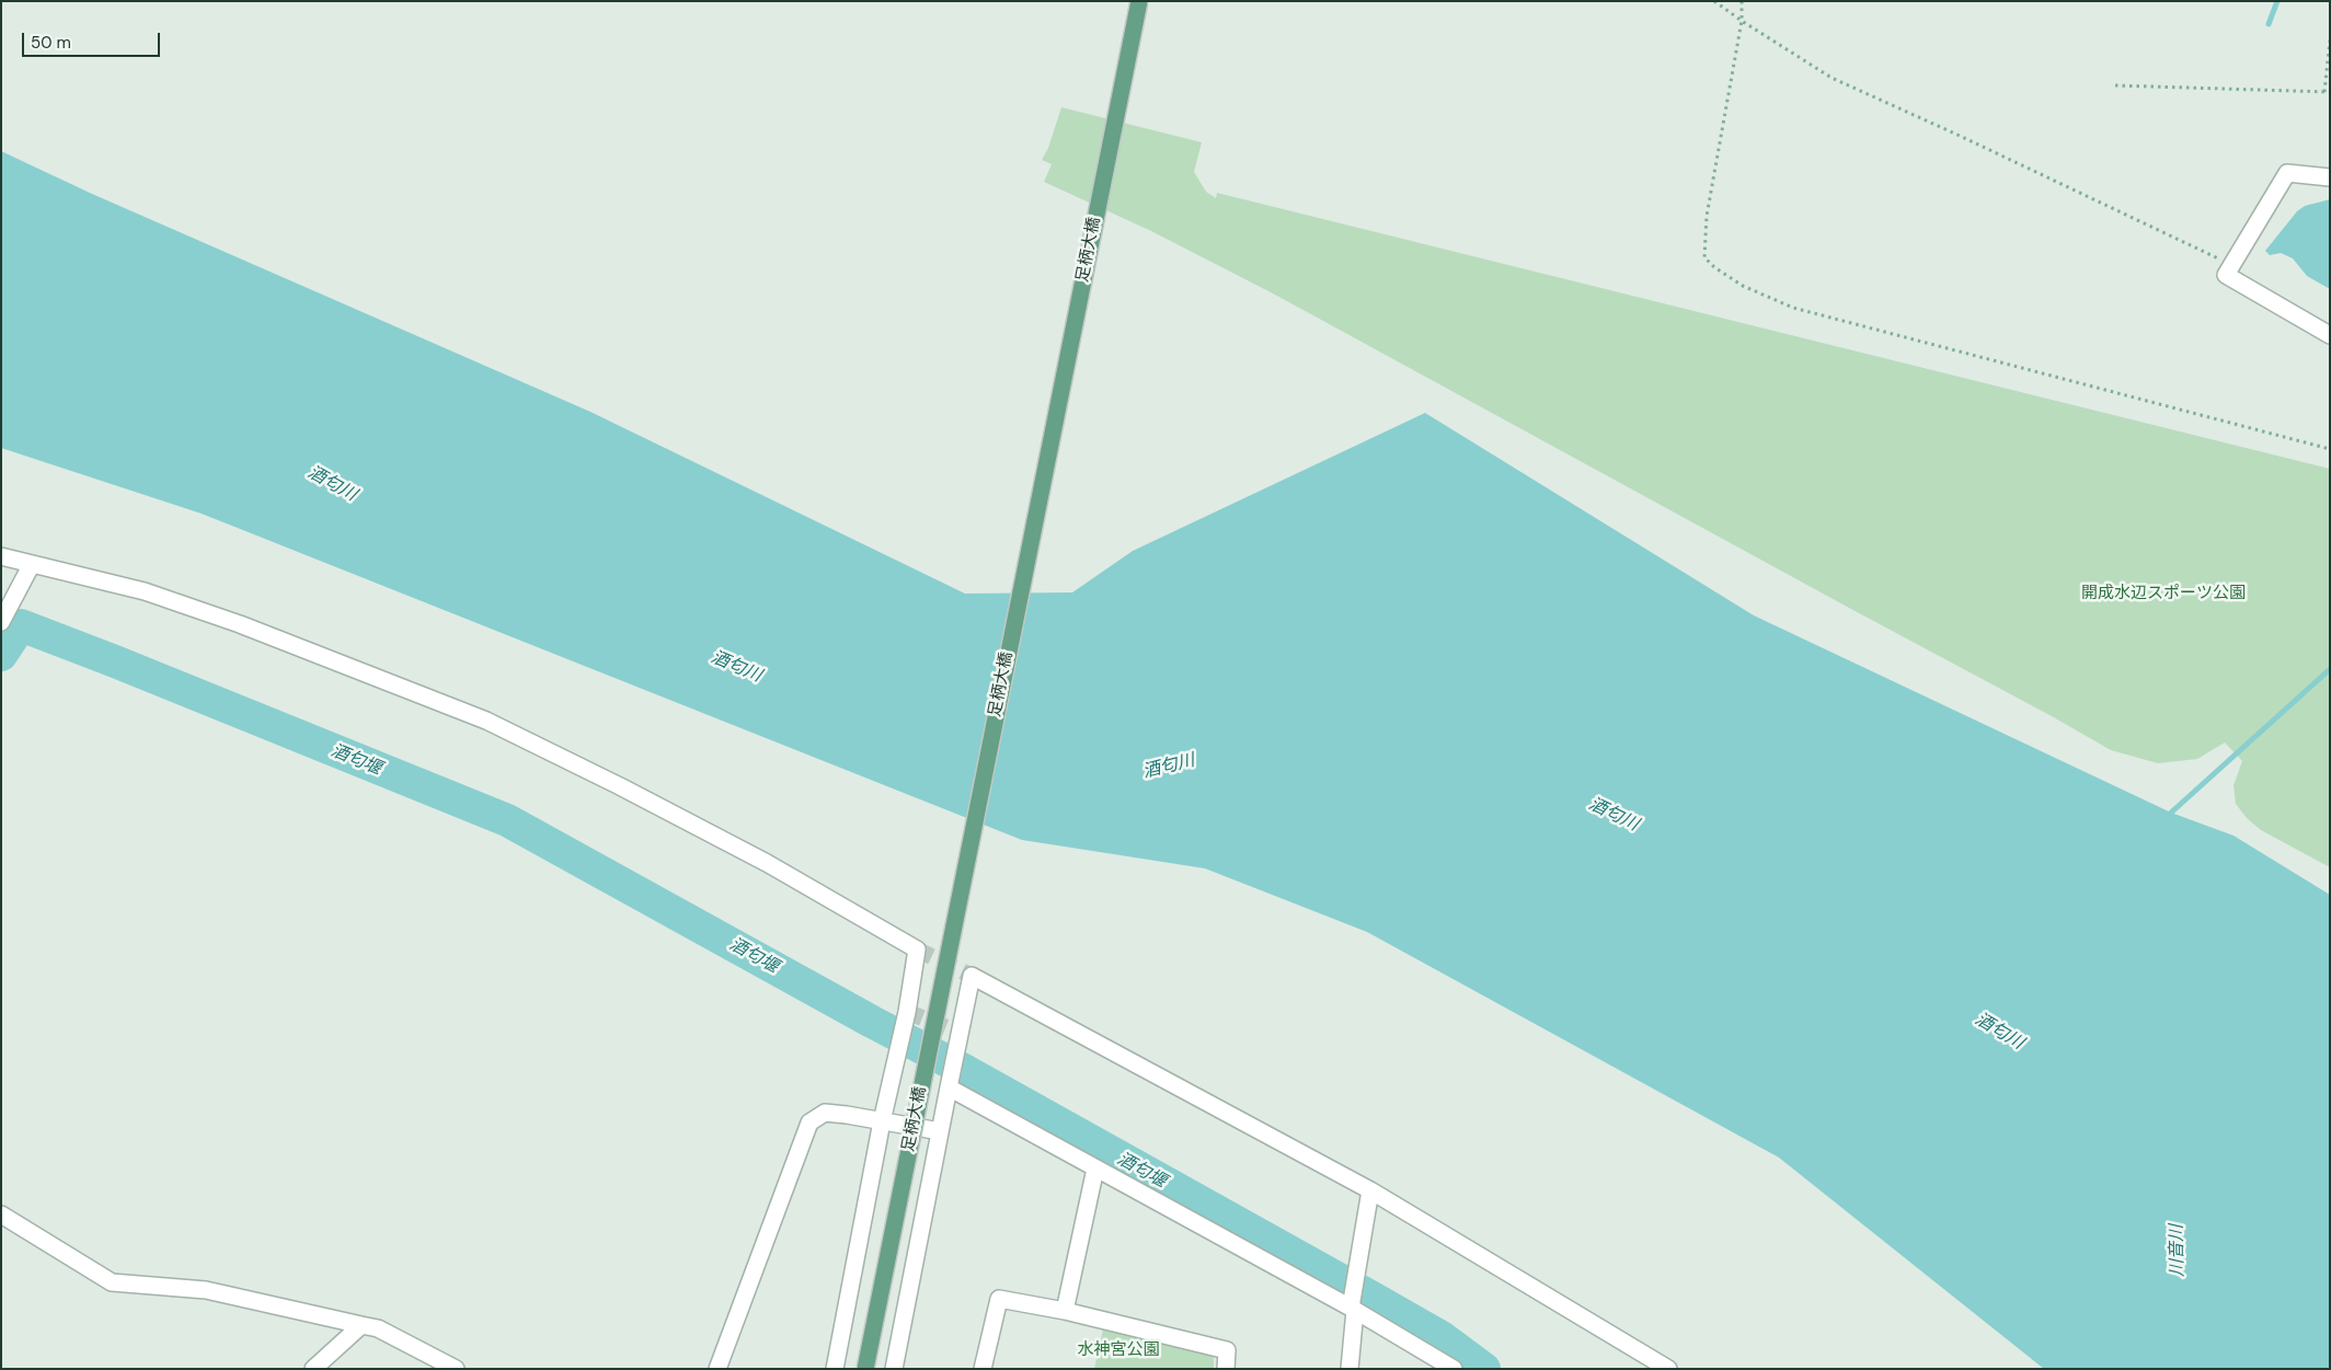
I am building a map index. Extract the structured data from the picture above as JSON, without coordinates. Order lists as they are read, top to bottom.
{
  "streets": {
    "main road": ["足柄大橋"]
  },
  "water": ["酒匂川", "酒匂堰", "川音川"],
  "parks": ["開成水辺スポーツ公園", "水神宮公園"],
  "scale_bar": "50 m"
}
